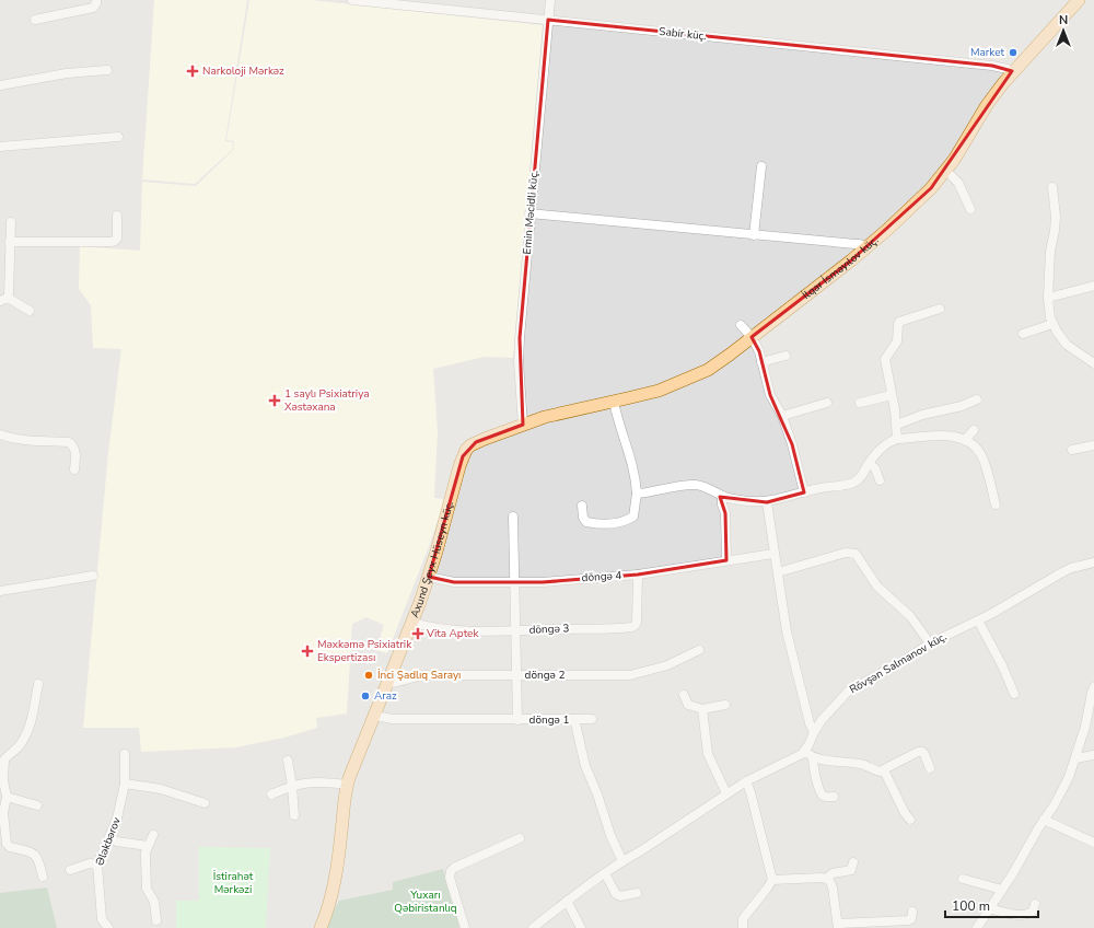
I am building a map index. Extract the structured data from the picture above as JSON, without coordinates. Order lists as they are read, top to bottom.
{
  "streets": {
    "main road": ["İlqar İsmayılov küç.", "Axund Şeyx Hüseyn küç."],
    "street": [
      "Sabir küç.",
      "Emin Məcidli küç.",
      "döngə 4",
      "döngə 3",
      "Rövşən Salmanov küç.",
      "döngə 2",
      "döngə 1",
      "Ələkbərov"
    ]
  },
  "crossings": [
    ["Sabir küç.", "Emin Məcidli küç."],
    ["Sabir küç.", "İlqar İsmayılov küç."],
    ["Emin Məcidli küç.", "İlqar İsmayılov küç."],
    ["Emin Məcidli küç.", "Axund Şeyx Hüseyn küç."],
    ["İlqar İsmayılov küç.", "Axund Şeyx Hüseyn küç."],
    ["Axund Şeyx Hüseyn küç.", "döngə 4"],
    ["Axund Şeyx Hüseyn küç.", "döngə 3"],
    ["Axund Şeyx Hüseyn küç.", "döngə 2"],
    ["Axund Şeyx Hüseyn küç.", "döngə 1"],
    ["döngə 4", "döngə 3"]
  ],
  "parks": ["İstirahət Mərkəzi", "Yuxarı Qəbiristanlıq"],
  "places": {
    "other": ["Market", "İnci Şadlıq Sarayı", "Araz"],
    "health": [
      "Narkoloji Mərkəz",
      "1 saylı Psixiatriya Xəstəxana",
      "Vita Aptek",
      "Məxkəmə Psixiatrik Ekspertizası"
    ]
  },
  "scale_bar": "100 m",
  "north": "top"
}
